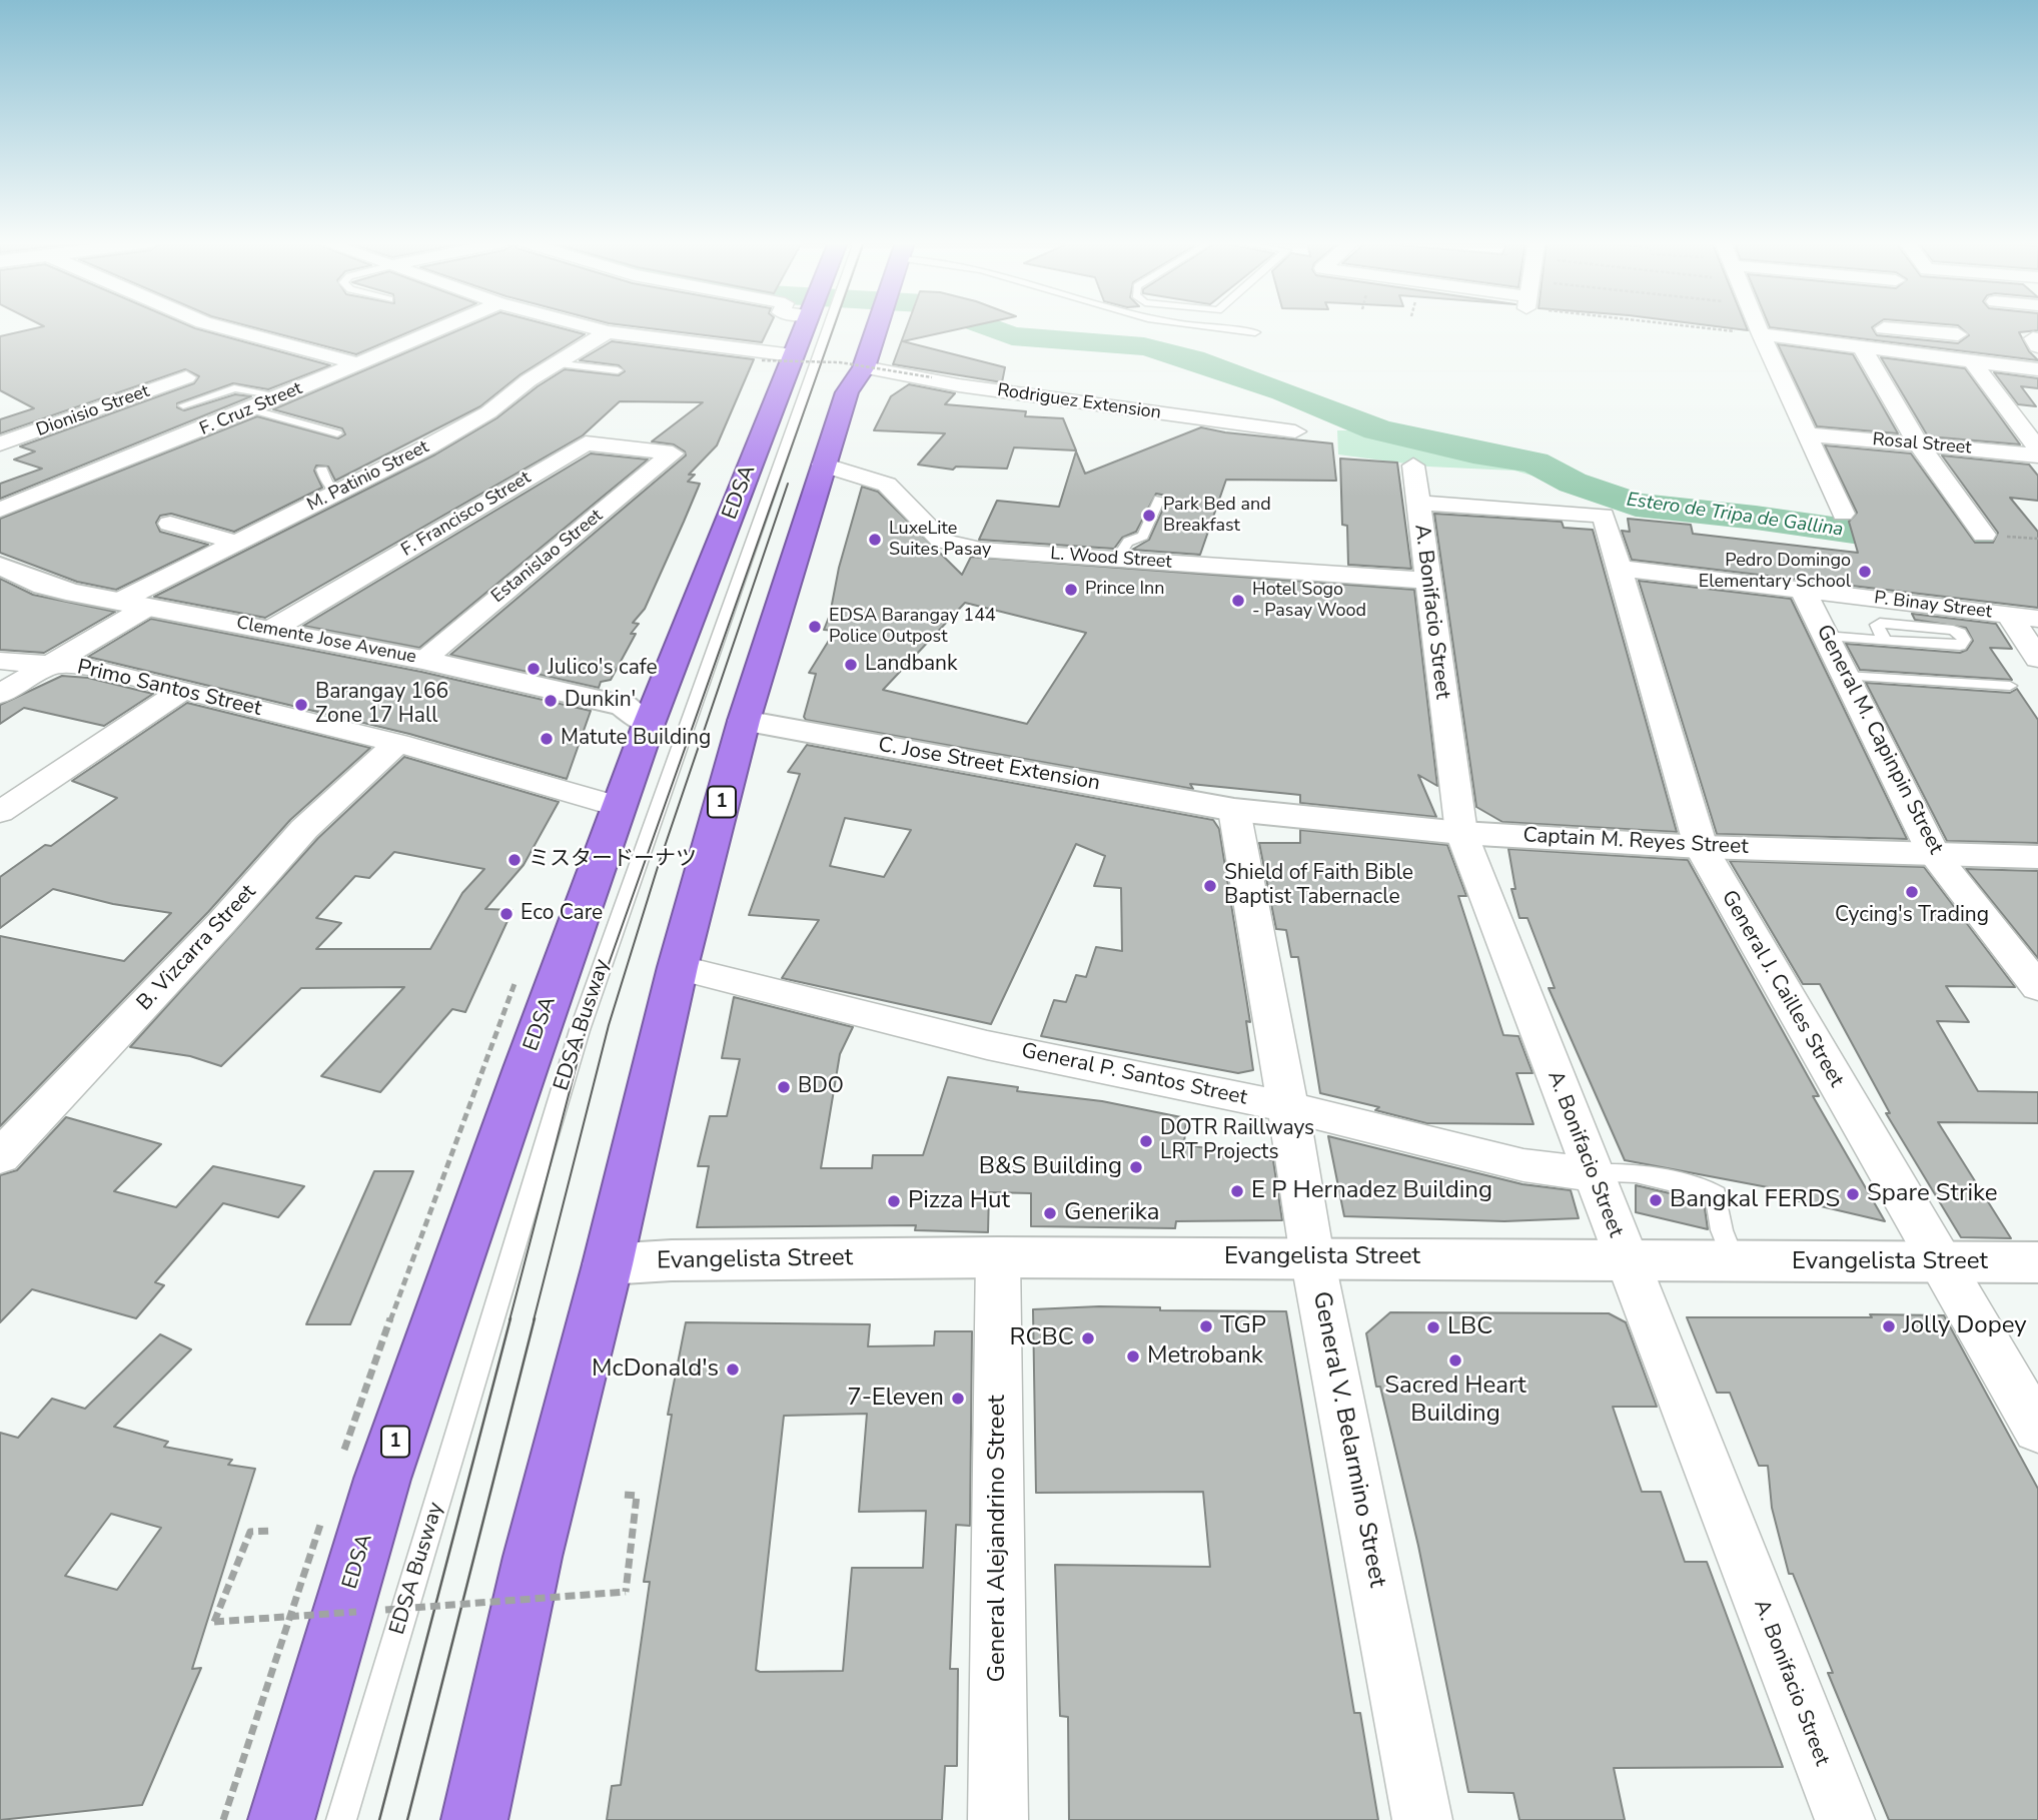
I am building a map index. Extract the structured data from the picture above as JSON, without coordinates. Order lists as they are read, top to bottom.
{
  "streets": {
    "highway": ["EDSA", "1"],
    "street": [
      "Rodriguez Extension",
      "F. Cruz Street",
      "Dionisio Street",
      "Rosal Street",
      "M. Patinio Street",
      "F. Francisco Street",
      "Estanislao Street",
      "L. Wood Street",
      "P. Binay Street",
      "A. Bonifacio Street",
      "Clemente Jose Avenue",
      "Primo Santos Street",
      "General M. Capinpin Street",
      "C. Jose Street Extension",
      "Captain M. Reyes Street",
      "B. Vizcarra Street",
      "General J. Cailles Street",
      "General P. Santos Street",
      "Evangelista Street",
      "General V. Belarmino Street",
      "General Alejandrino Street"
    ],
    "lane": ["EDSA Busway"]
  },
  "crossings": [
    ["Rodriguez Extension", "1"],
    ["M. Patinio Street", "Clemente Jose Avenue"],
    ["M. Patinio Street", "Primo Santos Street"],
    ["EDSA", "Clemente Jose Avenue"],
    ["EDSA", "Primo Santos Street"],
    ["F. Francisco Street", "Estanislao Street"],
    ["F. Francisco Street", "Clemente Jose Avenue"],
    ["Estanislao Street", "Clemente Jose Avenue"],
    ["L. Wood Street", "A. Bonifacio Street"],
    ["L. Wood Street", "1"],
    ["P. Binay Street", "General M. Capinpin Street"],
    ["P. Binay Street", "General J. Cailles Street"],
    ["A. Bonifacio Street", "Captain M. Reyes Street"],
    ["A. Bonifacio Street", "General J. Cailles Street"],
    ["A. Bonifacio Street", "General P. Santos Street"],
    ["A. Bonifacio Street", "Evangelista Street"],
    ["Primo Santos Street", "B. Vizcarra Street"],
    ["General M. Capinpin Street", "Captain M. Reyes Street"],
    ["C. Jose Street Extension", "1"],
    ["C. Jose Street Extension", "Captain M. Reyes Street"],
    ["C. Jose Street Extension", "General V. Belarmino Street"],
    ["1", "General P. Santos Street"],
    ["1", "Evangelista Street"],
    ["Captain M. Reyes Street", "General J. Cailles Street"],
    ["Captain M. Reyes Street", "General V. Belarmino Street"],
    ["General J. Cailles Street", "Evangelista Street"],
    ["General P. Santos Street", "General V. Belarmino Street"],
    ["Evangelista Street", "General V. Belarmino Street"],
    ["Evangelista Street", "General Alejandrino Street"]
  ],
  "water": ["Estero de Tripa de Gallina"],
  "places": [
    "Park Bed and Breakfast",
    "LuxeLite Suites Pasay",
    "Pedro Domingo Elementary School",
    "Prince Inn",
    "Hotel Sogo - Pasay Wood",
    "EDSA Barangay 144 Police Outpost",
    "Landbank",
    "Julico's cafe",
    "Dunkin'",
    "Barangay 166 Zone 17 Hall",
    "Matute Building",
    "ミスタードーナツ",
    "Shield of Faith Bible Baptist Tabernacle",
    "Cycing's Trading",
    "Eco Care",
    "BDO",
    "DOTR Raillways LRT Projects",
    "B&S Building",
    "E P Hernadez Building",
    "Spare Strike",
    "Bangkal FERDS",
    "Pizza Hut",
    "Generika",
    "TGP",
    "Jolly Dopey",
    "LBC",
    "RCBC",
    "Metrobank",
    "Sacred Heart Building",
    "McDonald's",
    "7-Eleven"
  ]
}
